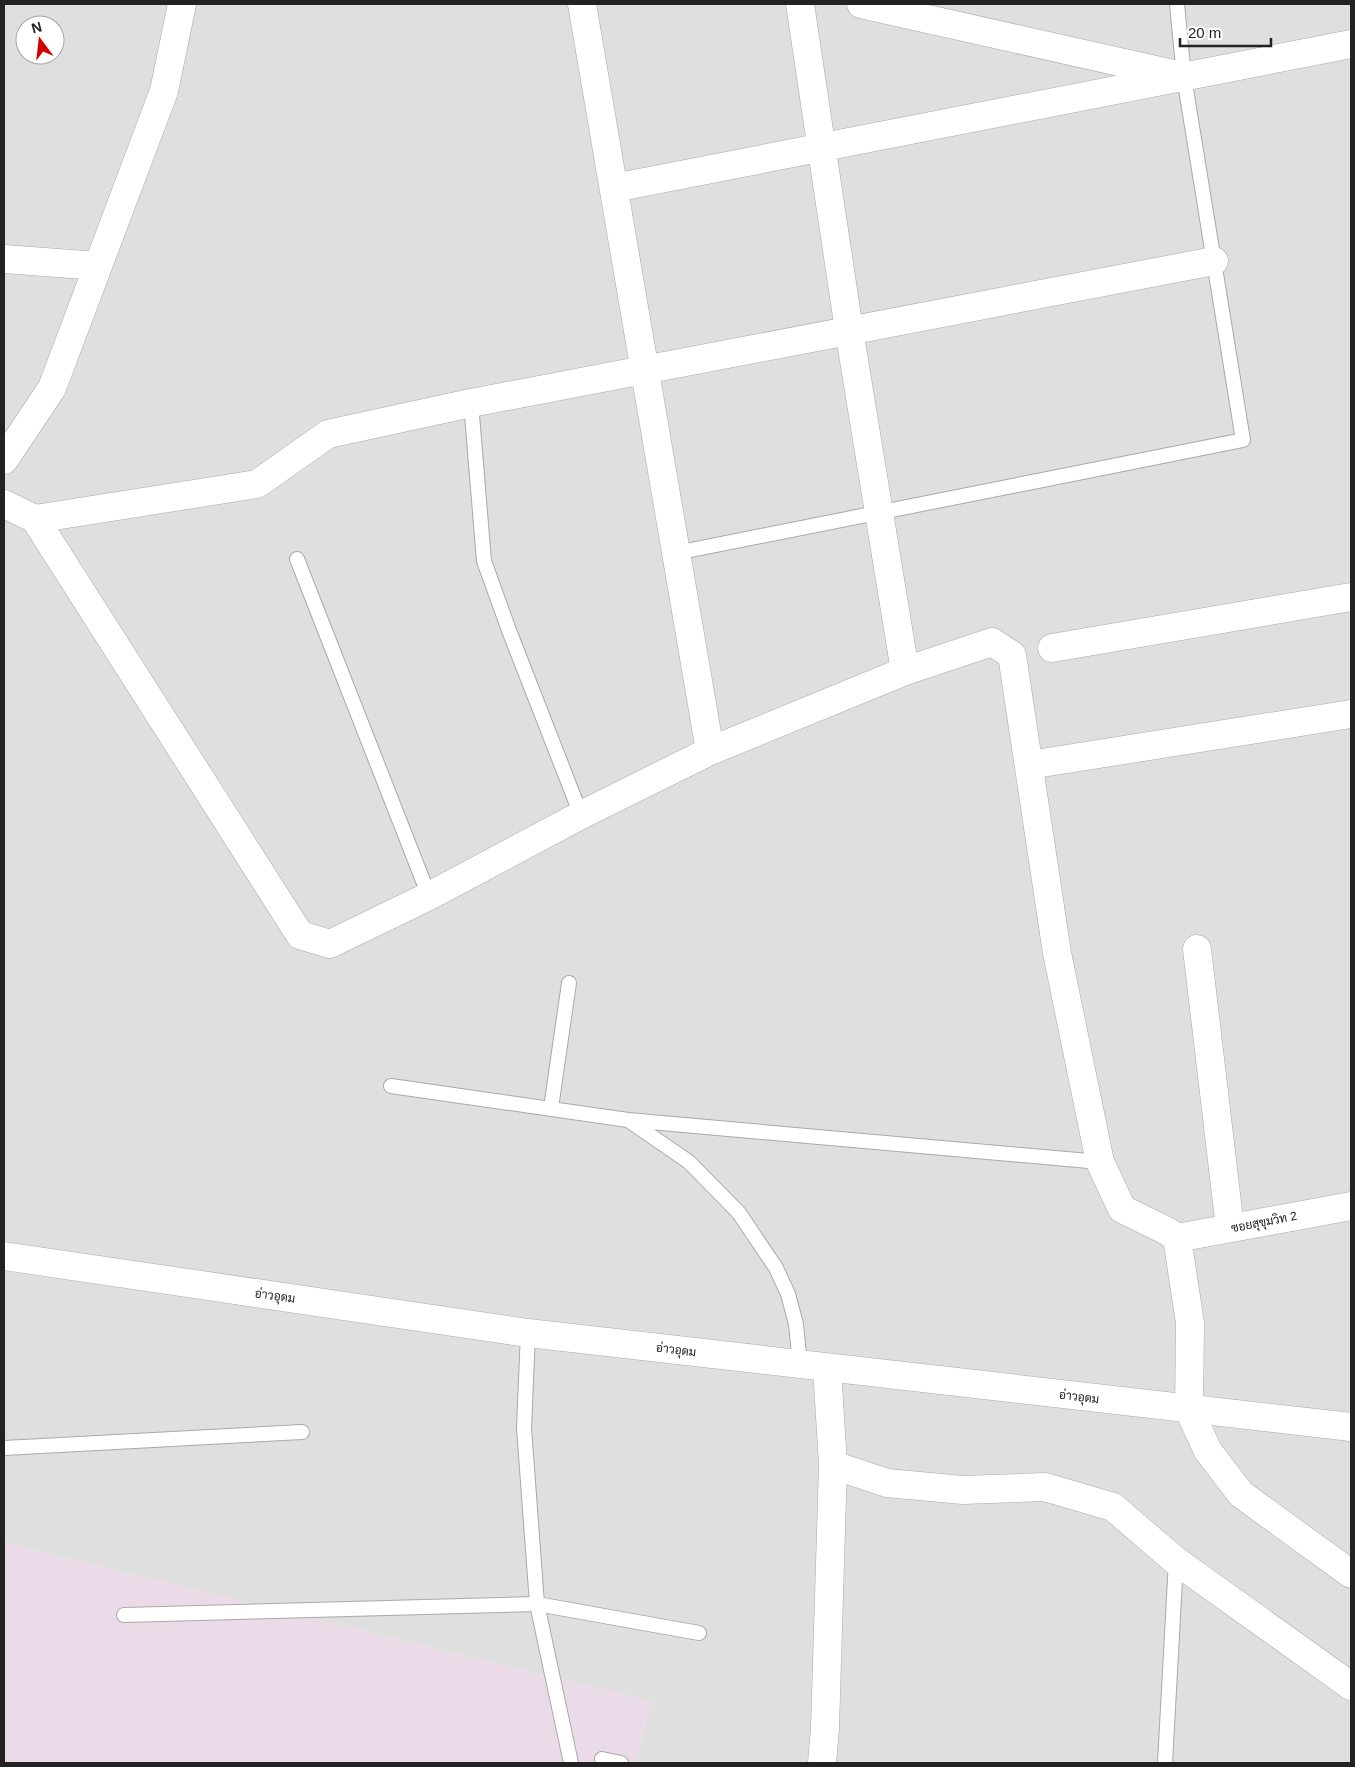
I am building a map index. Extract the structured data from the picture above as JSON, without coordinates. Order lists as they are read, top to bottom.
{
  "streets": {
    "street": ["ซอยสุขุมวิท 2", "อ่าวอุดม"]
  },
  "scale_bar": "20 m",
  "north": "top"
}
